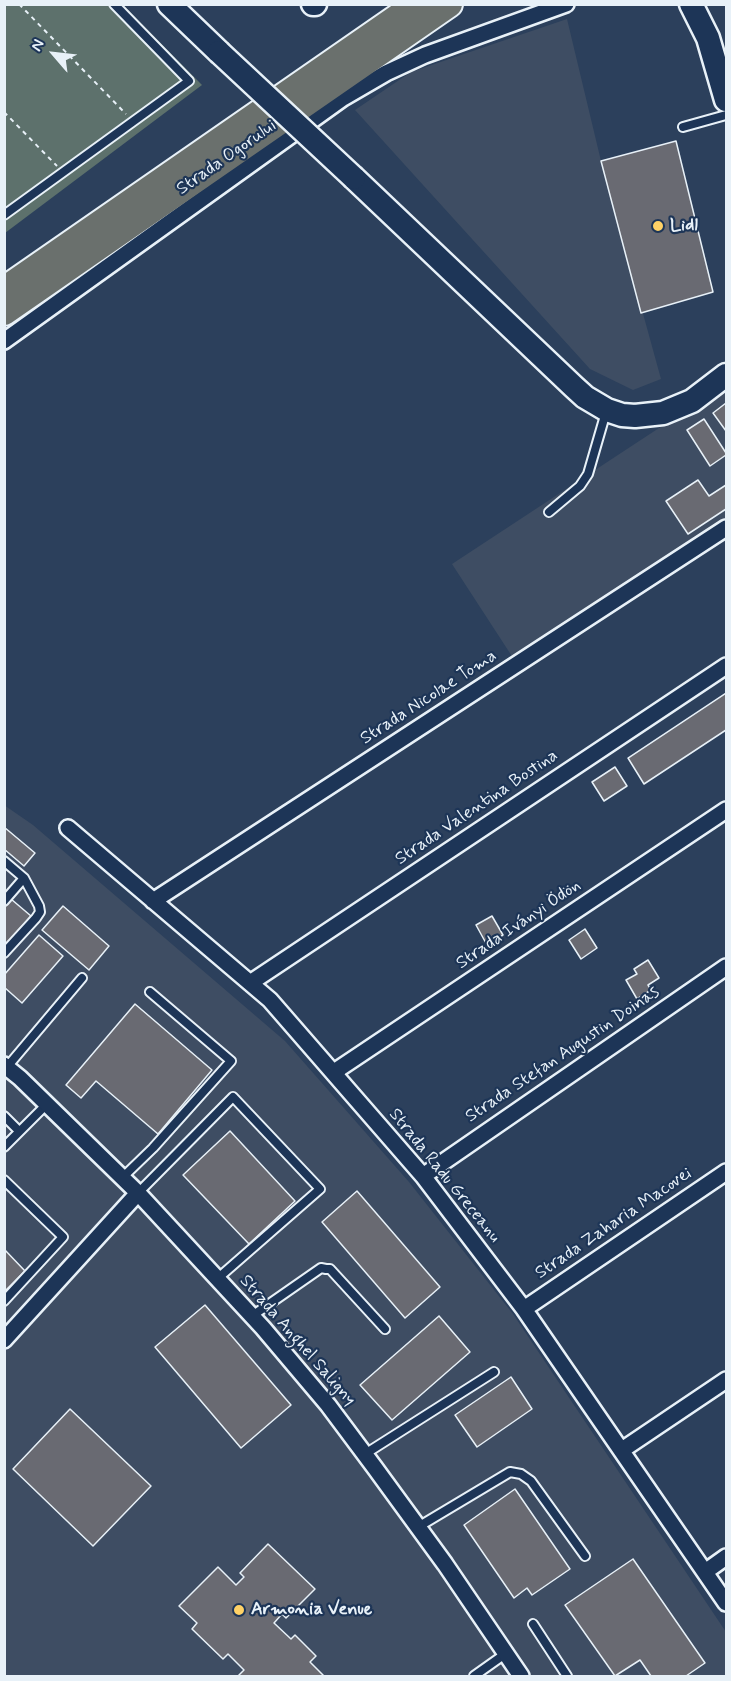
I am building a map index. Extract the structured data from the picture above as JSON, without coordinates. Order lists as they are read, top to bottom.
{
  "streets": {
    "highway": ["Strada Ogorului"],
    "street": [
      "Strada Nicolae Toma",
      "Strada Valentina Bostina",
      "Strada Iványi Ödön",
      "Strada Stefan Augustin Doinas",
      "Strada Radu Greceanu",
      "Strada Zaharia Macovei",
      "Strada Anghel Saligny"
    ]
  },
  "crossings": [
    ["Strada Nicolae Toma", "Strada Radu Greceanu"],
    ["Strada Valentina Bostina", "Strada Radu Greceanu"],
    ["Strada Iványi Ödön", "Strada Radu Greceanu"],
    ["Strada Stefan Augustin Doinas", "Strada Radu Greceanu"],
    ["Strada Radu Greceanu", "Strada Zaharia Macovei"]
  ],
  "places": ["Lidl", "Armonia Venue"],
  "north": "top left"
}
